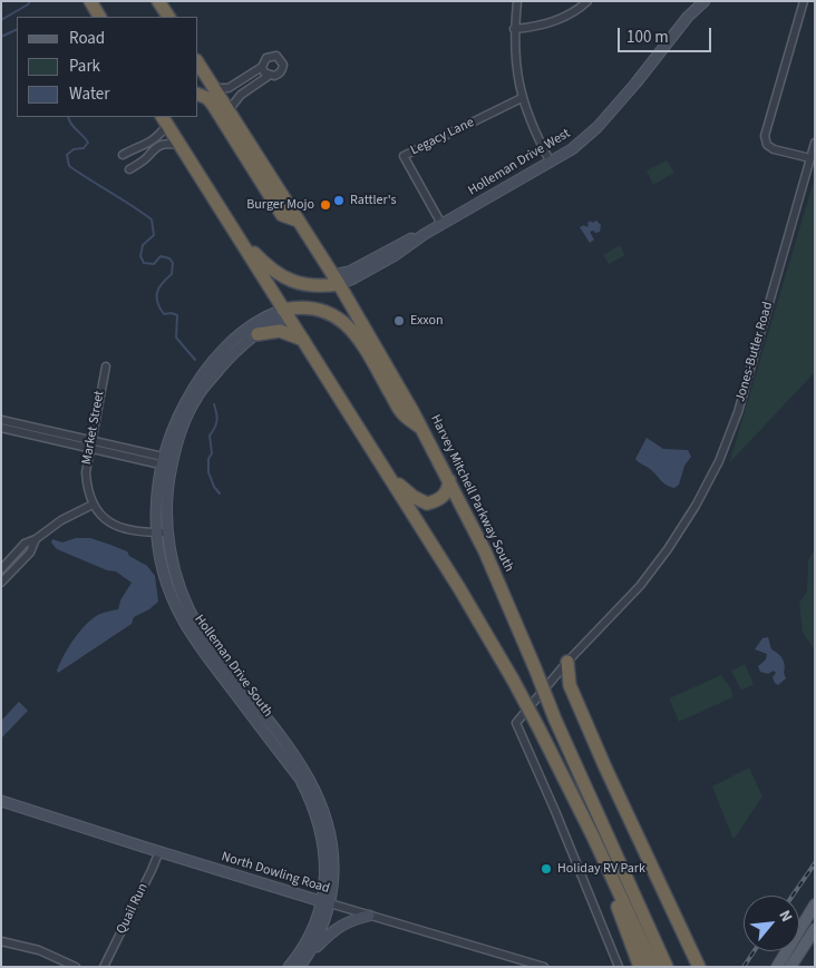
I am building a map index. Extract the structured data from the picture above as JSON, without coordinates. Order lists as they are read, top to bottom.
{
  "streets": {
    "highway": ["Harvey Mitchell Parkway South"],
    "street": [
      "Legacy Lane",
      "Holleman Drive West",
      "Jones-Butler Road",
      "Market Street",
      "Holleman Drive South",
      "North Dowling Road",
      "Quail Run"
    ]
  },
  "crossings": [
    ["Legacy Lane", "Holleman Drive West"],
    ["Holleman Drive West", "Harvey Mitchell Parkway South"],
    ["Holleman Drive South", "North Dowling Road"],
    ["North Dowling Road", "Quail Run"]
  ],
  "places": [
    "Rattler's",
    "Burger Mojo",
    "Exxon",
    "Holiday RV Park"
  ],
  "legend": ["Road", "Park", "Water"],
  "scale_bar": "100 m",
  "north": "top right"
}
